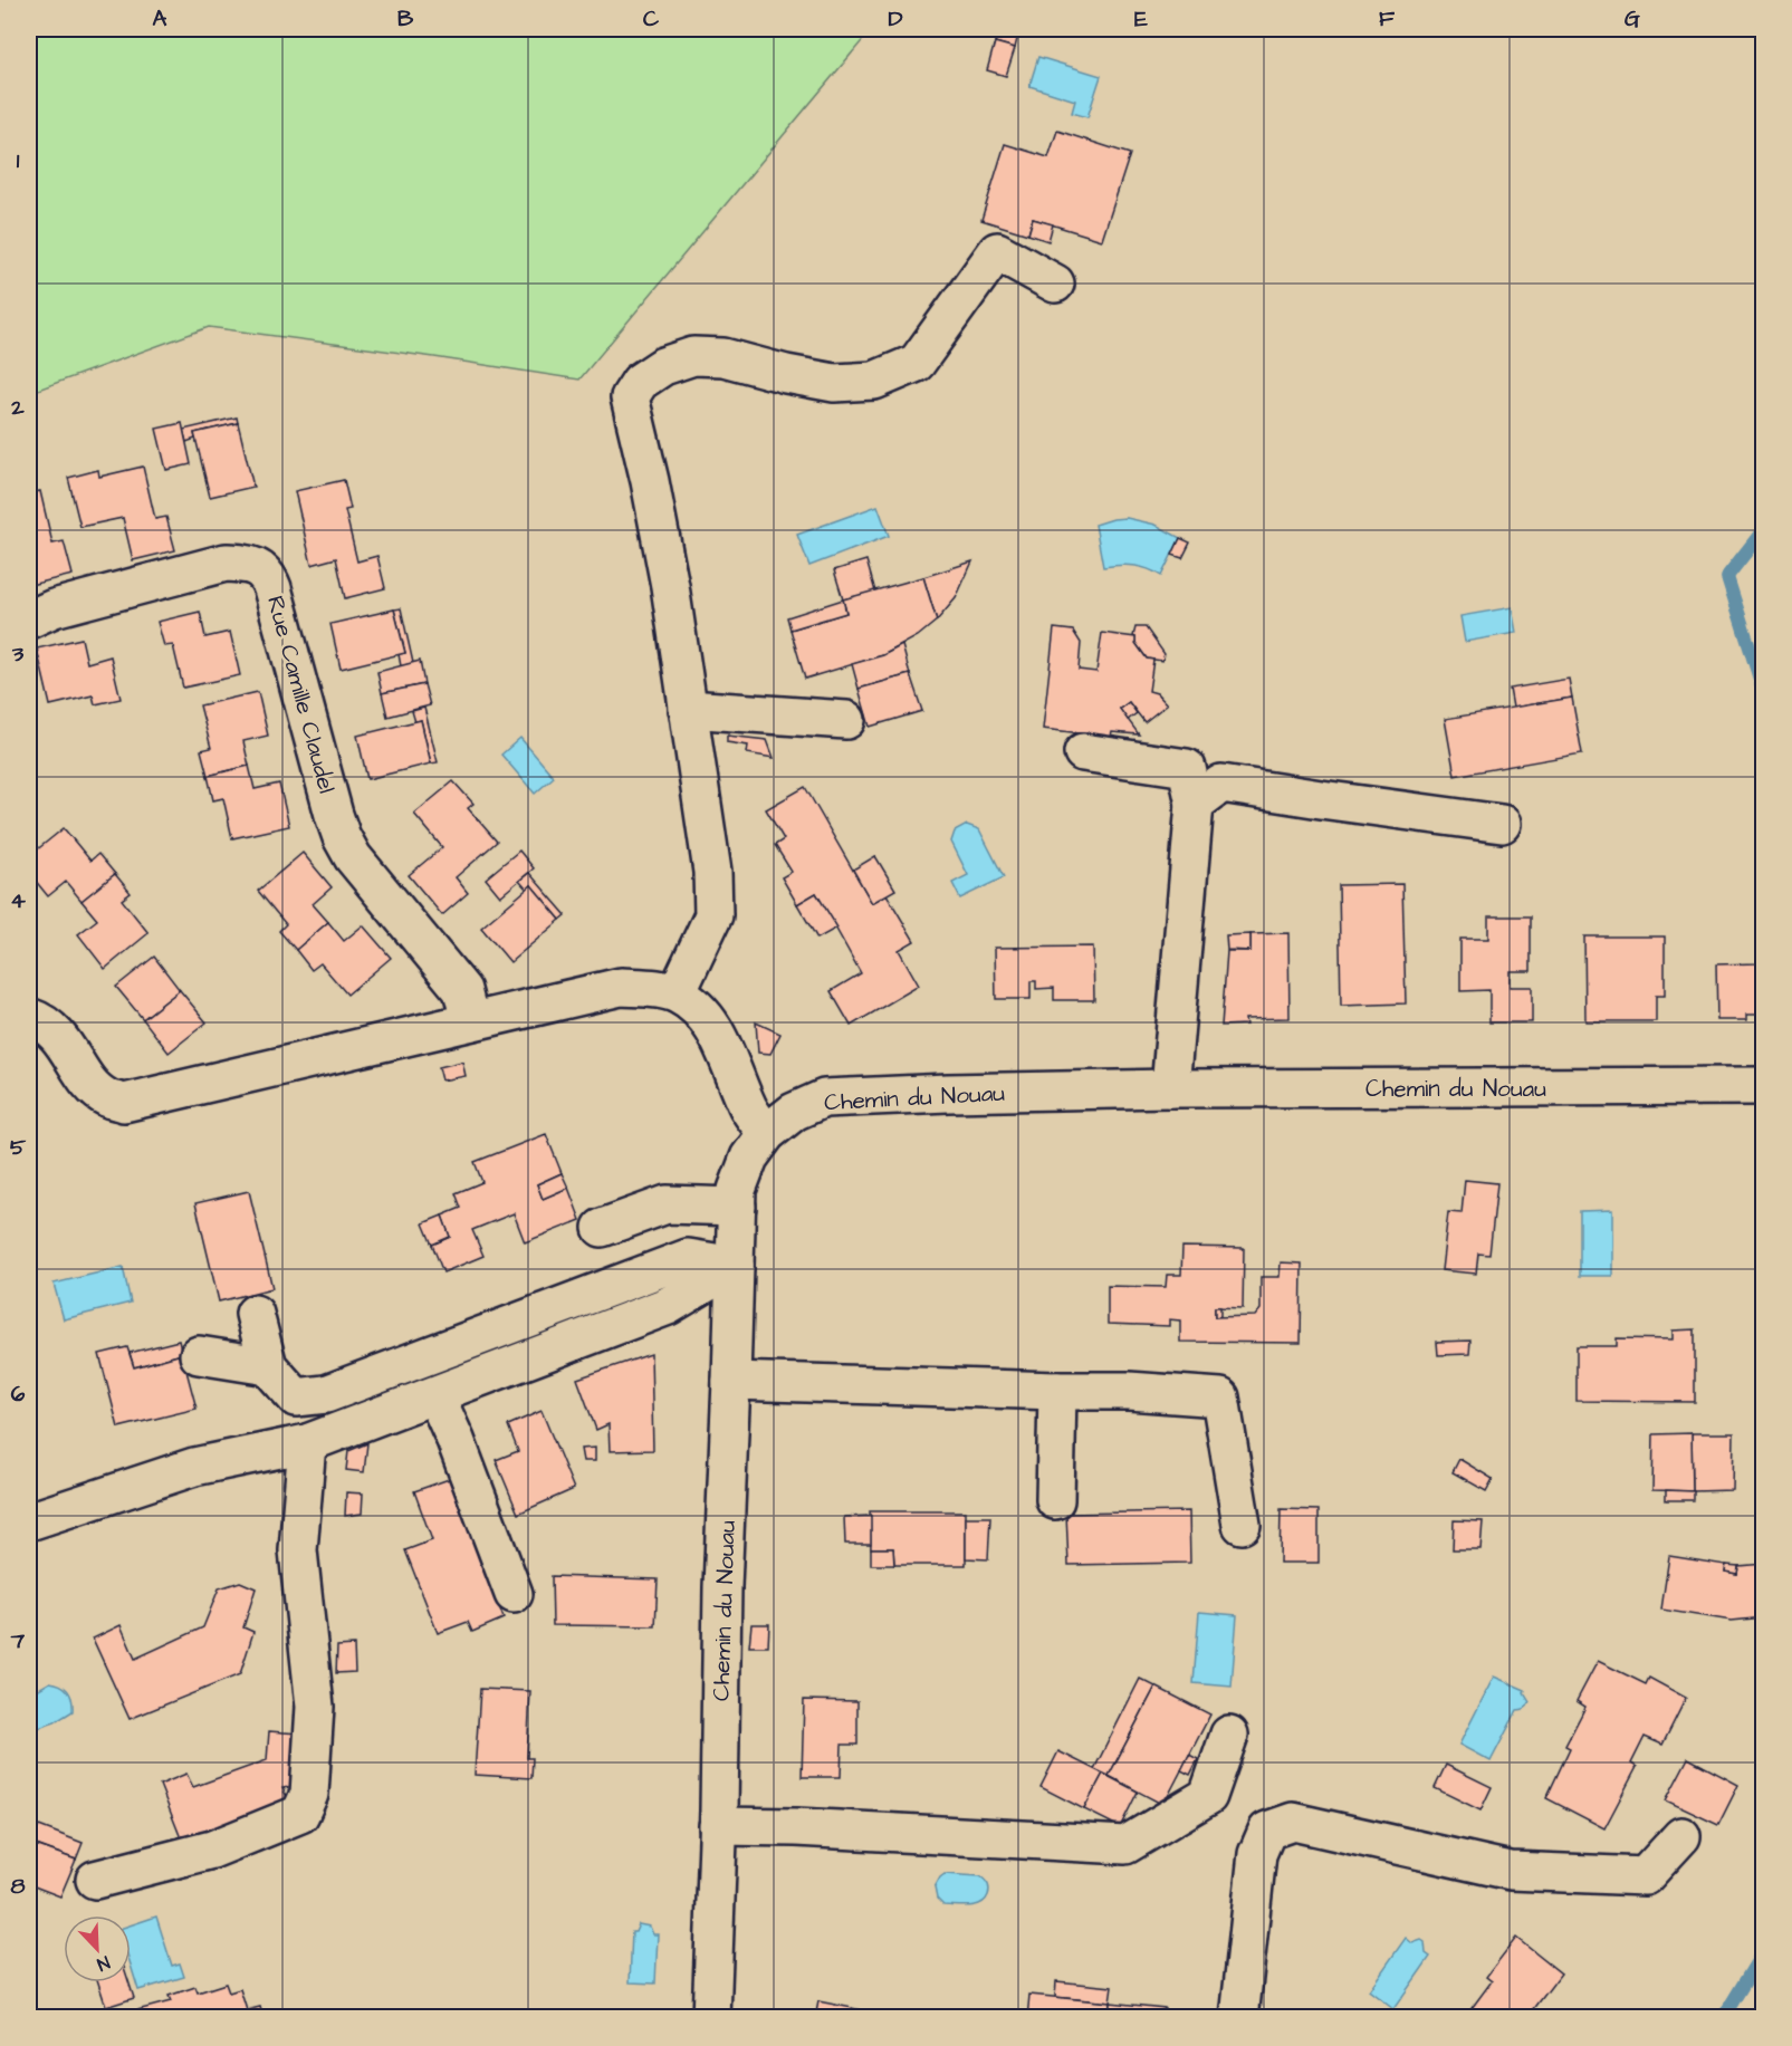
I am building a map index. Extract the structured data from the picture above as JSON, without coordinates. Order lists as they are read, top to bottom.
{
  "streets": {
    "street": ["Rue Camille Claudel", "Chemin du Nouau"]
  },
  "north": "bottom right",
  "grid": {
    "columns": [
      "A",
      "B",
      "C",
      "D",
      "E",
      "F",
      "G"
    ],
    "rows": [
      "1",
      "2",
      "3",
      "4",
      "5",
      "6",
      "7",
      "8"
    ]
  }
}
